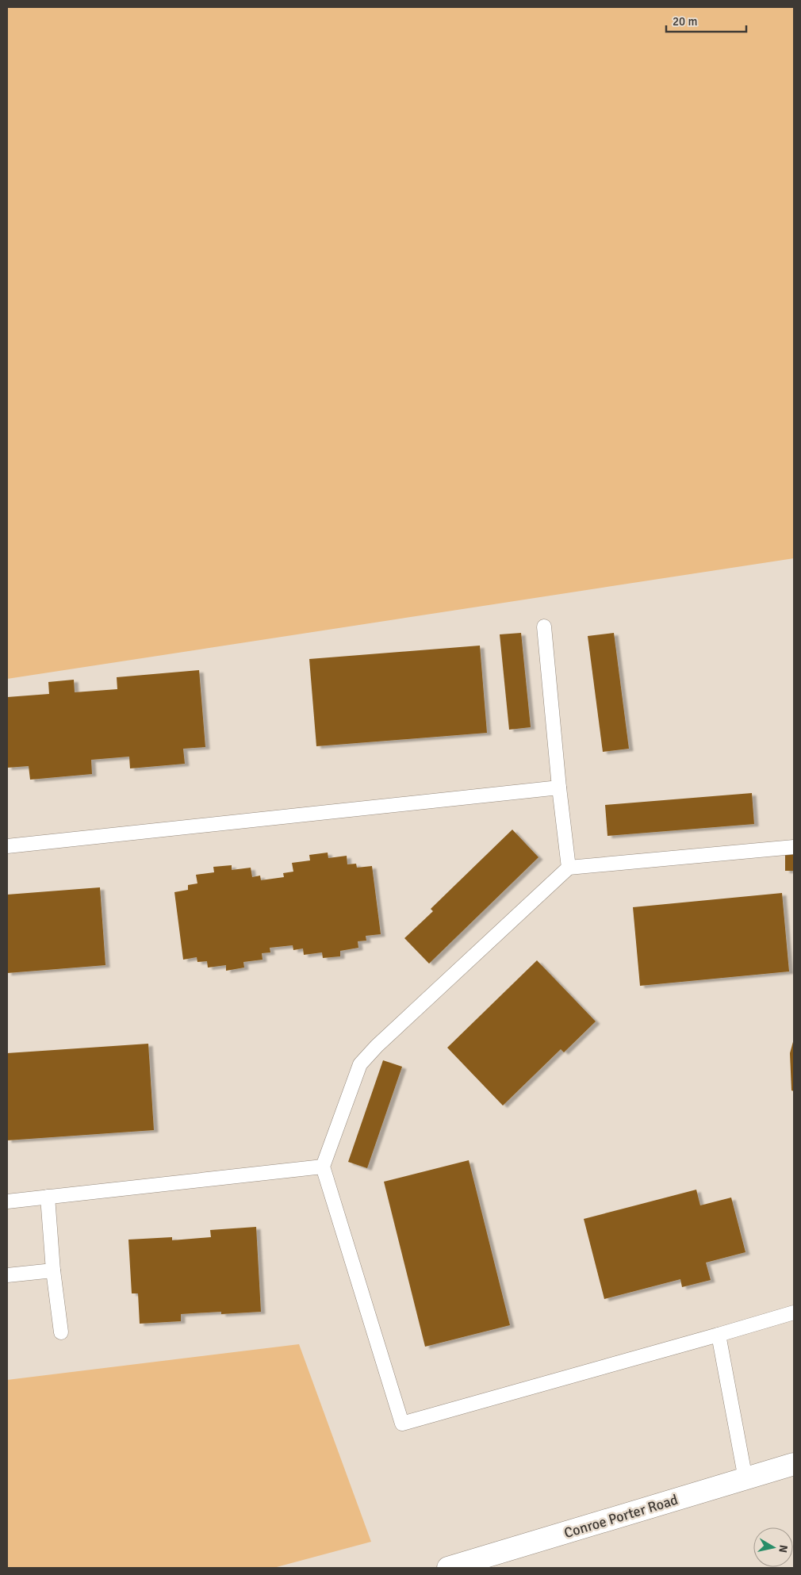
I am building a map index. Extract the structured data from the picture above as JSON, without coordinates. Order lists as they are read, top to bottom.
{
  "streets": {
    "main road": ["Conroe Porter Road"]
  },
  "scale_bar": "20 m",
  "north": "right"
}
